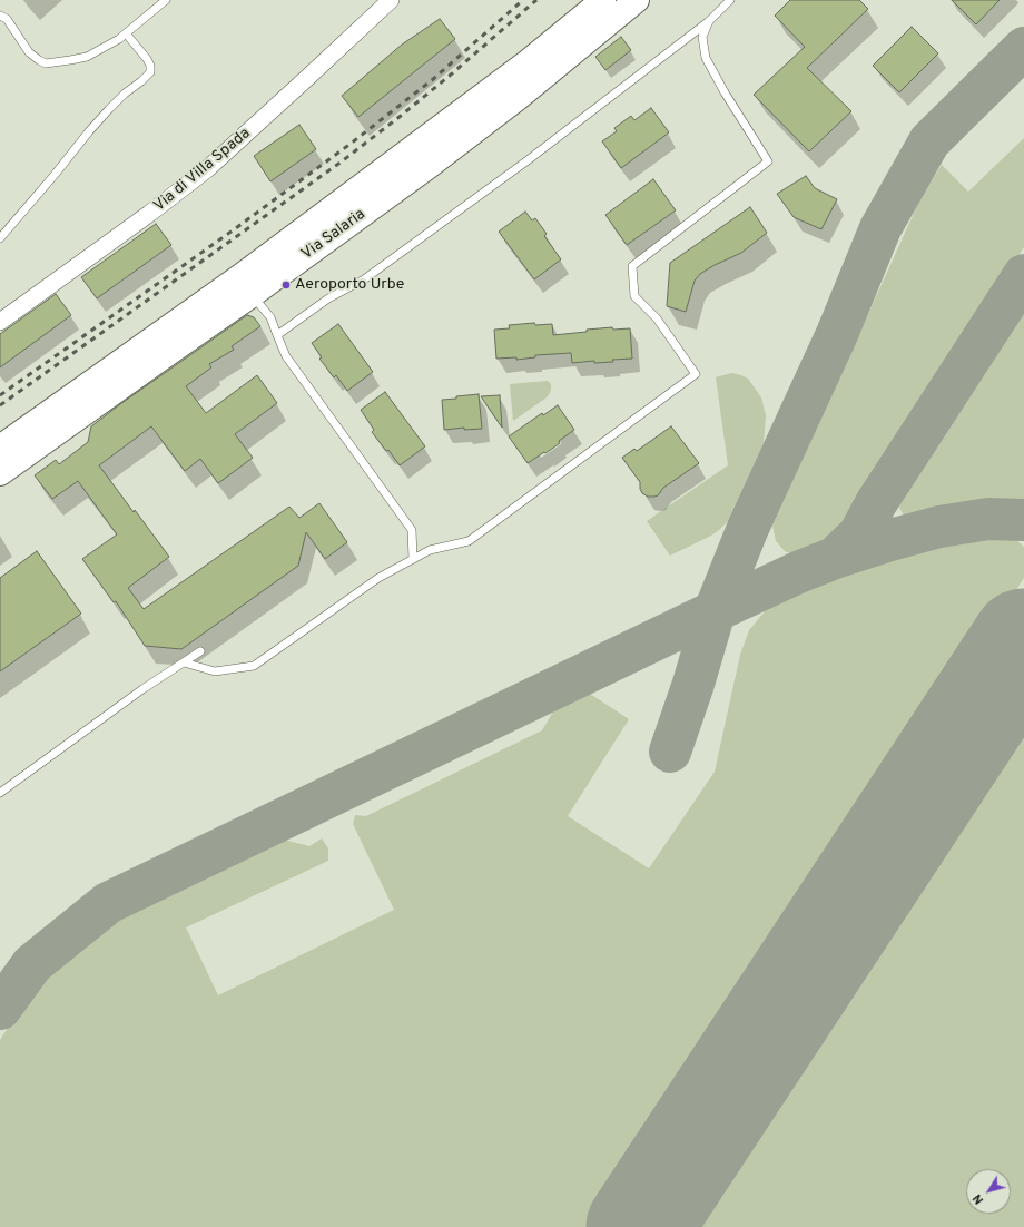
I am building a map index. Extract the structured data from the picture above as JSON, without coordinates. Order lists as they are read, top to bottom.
{
  "streets": {
    "main road": ["Via Salaria"],
    "street": ["Via di Villa Spada"]
  },
  "places": ["Aeroporto Urbe"],
  "north": "bottom left"
}
